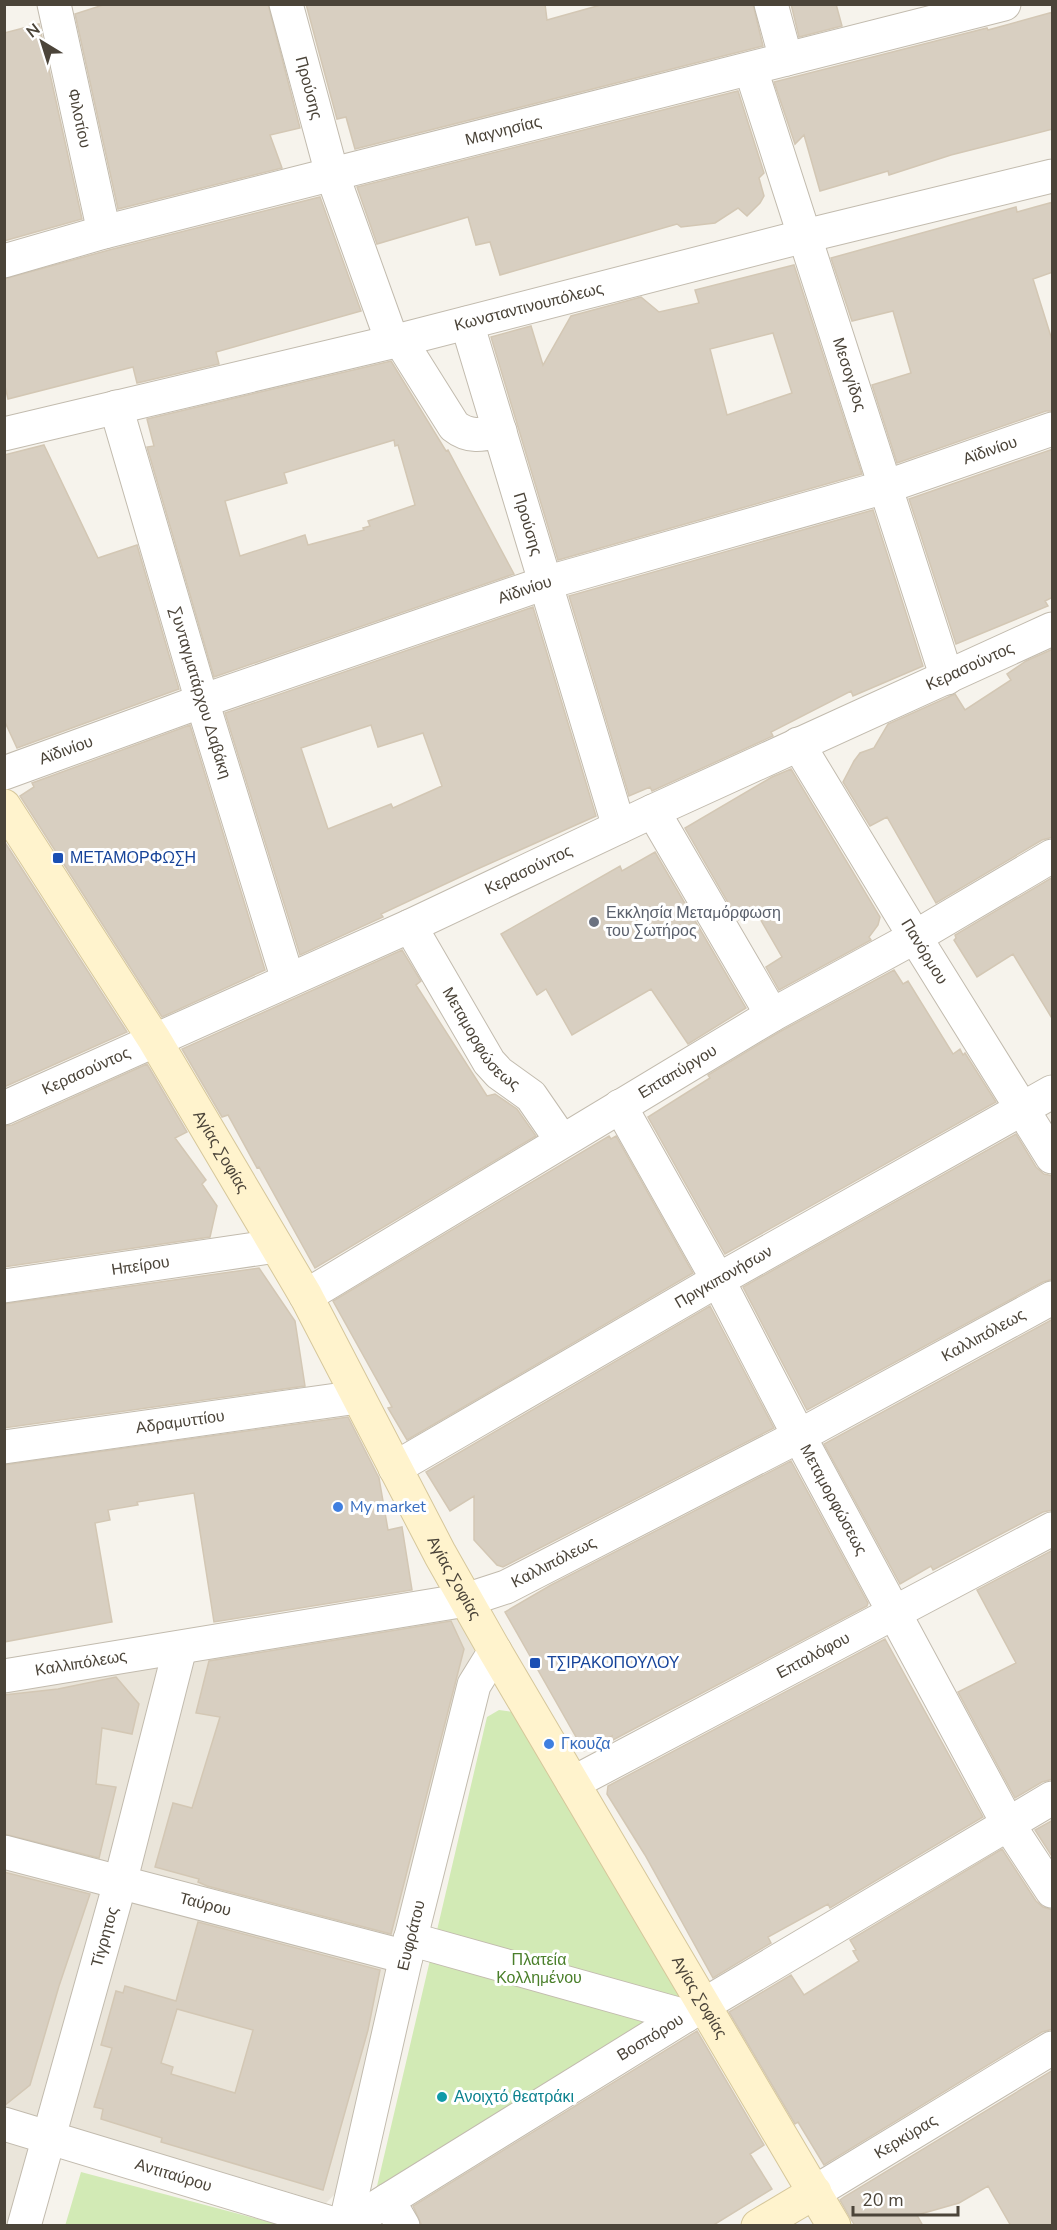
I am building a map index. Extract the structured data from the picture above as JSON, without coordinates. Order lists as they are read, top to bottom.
{
  "streets": {
    "street": [
      "Προύσης",
      "Φιλοτίου",
      "Μαγνησίας",
      "Κωνσταντινουπόλεως",
      "Μεσογίδος",
      "Αϊδινίου",
      "Κερασούντος",
      "Συνταγματάρχου Δαβάκη",
      "Πανόρμου",
      "Μεταμορφώσεως",
      "Επταπύργου",
      "Αγίας Σοφίας",
      "Ηπείρου",
      "Πριγκιπονήσων",
      "Καλλιπόλεως",
      "Αδραμυττίου",
      "Επταλόφου",
      "Ταύρου",
      "Ευφράτου",
      "Τίγρητος",
      "Βοσπόρου",
      "Κερκύρας",
      "Αντιταύρου"
    ]
  },
  "crossings": [
    ["Προύσης", "Μαγνησίας"],
    ["Προύσης", "Κωνσταντινουπόλεως"],
    ["Προύσης", "Αϊδινίου"],
    ["Προύσης", "Κερασούντος"],
    ["Φιλοτίου", "Μαγνησίας"],
    ["Μαγνησίας", "Μεσογίδος"],
    ["Κωνσταντινουπόλεως", "Μεσογίδος"],
    ["Κωνσταντινουπόλεως", "Συνταγματάρχου Δαβάκη"],
    ["Μεσογίδος", "Αϊδινίου"],
    ["Μεσογίδος", "Κερασούντος"],
    ["Αϊδινίου", "Συνταγματάρχου Δαβάκη"],
    ["Κερασούντος", "Συνταγματάρχου Δαβάκη"],
    ["Κερασούντος", "Πανόρμου"],
    ["Κερασούντος", "Μεταμορφώσεως"],
    ["Κερασούντος", "Αγίας Σοφίας"],
    ["Πανόρμου", "Επταπύργου"],
    ["Πανόρμου", "Πριγκιπονήσων"],
    ["Μεταμορφώσεως", "Επταπύργου"],
    ["Μεταμορφώσεως", "Πριγκιπονήσων"],
    ["Μεταμορφώσεως", "Καλλιπόλεως"],
    ["Μεταμορφώσεως", "Επταλόφου"],
    ["Μεταμορφώσεως", "Βοσπόρου"],
    ["Επταπύργου", "Αγίας Σοφίας"],
    ["Αγίας Σοφίας", "Ηπείρου"],
    ["Αγίας Σοφίας", "Πριγκιπονήσων"],
    ["Αγίας Σοφίας", "Καλλιπόλεως"],
    ["Αγίας Σοφίας", "Αδραμυττίου"],
    ["Αγίας Σοφίας", "Επταλόφου"],
    ["Αγίας Σοφίας", "Ταύρου"],
    ["Αγίας Σοφίας", "Ευφράτου"],
    ["Αγίας Σοφίας", "Βοσπόρου"],
    ["Αγίας Σοφίας", "Κερκύρας"],
    ["Καλλιπόλεως", "Τίγρητος"],
    ["Ταύρου", "Ευφράτου"],
    ["Ταύρου", "Τίγρητος"],
    ["Ταύρου", "Βοσπόρου"],
    ["Ευφράτου", "Βοσπόρου"],
    ["Ευφράτου", "Αντιταύρου"],
    ["Τίγρητος", "Αντιταύρου"],
    ["Βοσπόρου", "Αντιταύρου"]
  ],
  "parks": ["Πλατεία Κολλημένου"],
  "places": {
    "transit": ["ΜΕΤΑΜΟΡΦΩΣΗ", "ΤΣΙΡΑΚΟΠΟΥΛΟΥ"],
    "other": [
      "Εκκλησία Μεταμόρφωση του Σωτήρος",
      "My market",
      "Γκουζα",
      "Ανοιχτό θεατράκι"
    ]
  },
  "scale_bar": "20 m",
  "north": "top left"
}
